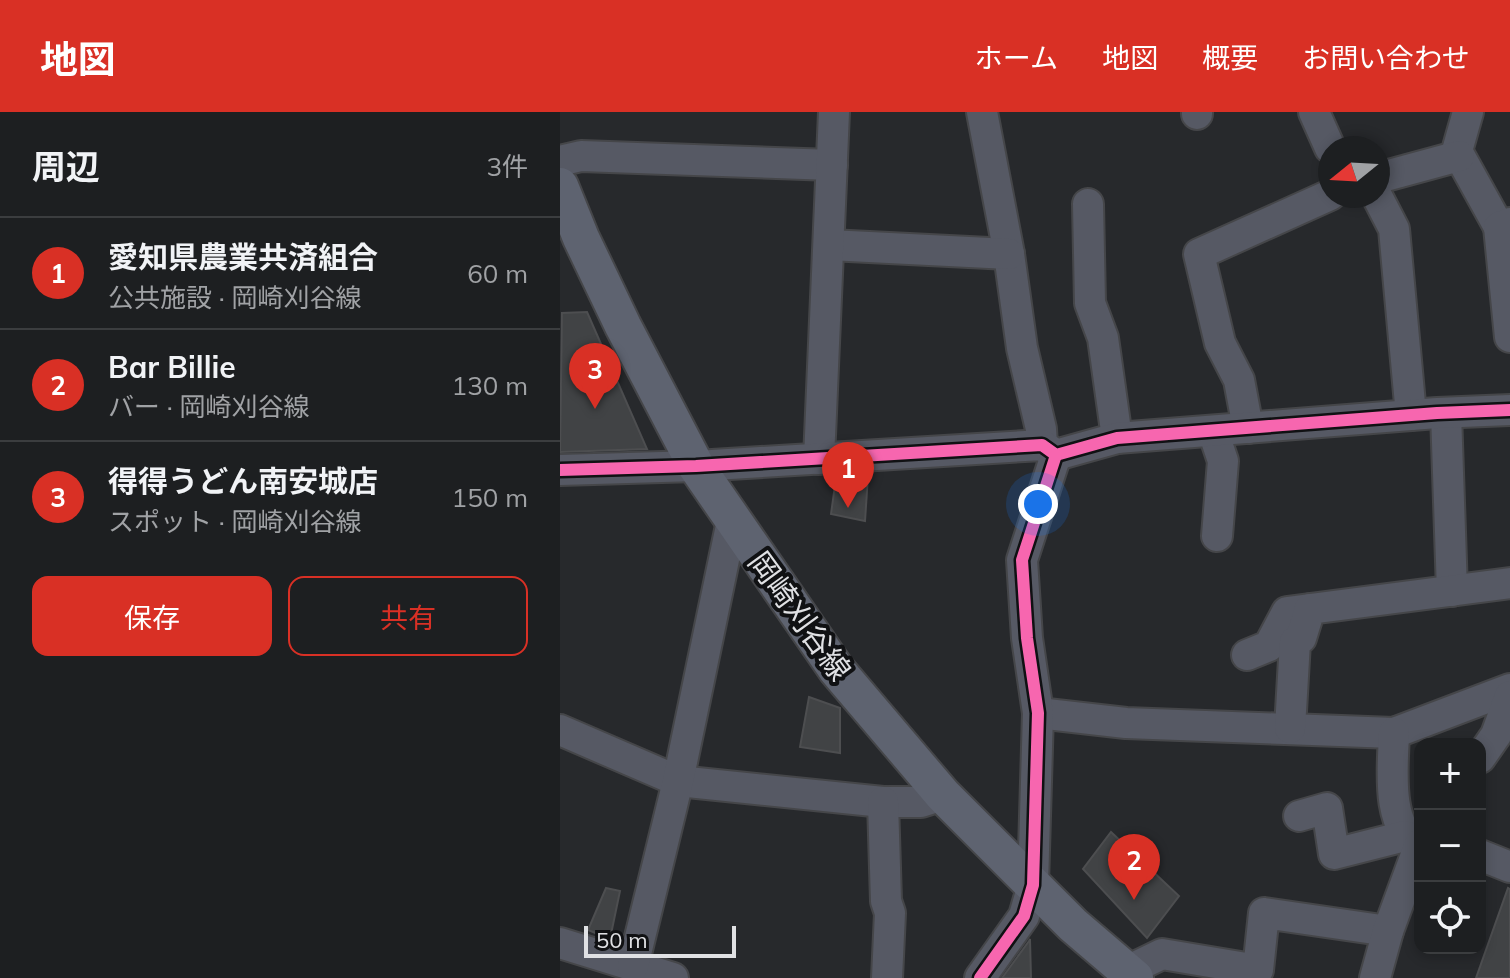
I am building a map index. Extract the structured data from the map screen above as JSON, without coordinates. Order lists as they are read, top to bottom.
{
  "streets": {
    "main road": ["岡崎刈谷線"]
  },
  "scale_bar": "50 m",
  "north": "left",
  "page": {
    "header": "地図",
    "nav": [
      "ホーム",
      "地図",
      "概要",
      "お問い合わせ"
    ],
    "heading": ["周辺", "3件"],
    "list": [
      {
        "mark": "1",
        "name": "愛知県農業共済組合",
        "note": "公共施設 · 岡崎刈谷線",
        "value": "60 m"
      },
      {
        "mark": "2",
        "name": "Bar Billie",
        "note": "バー · 岡崎刈谷線",
        "value": "130 m"
      },
      {
        "mark": "3",
        "name": "得得うどん南安城店",
        "note": "スポット · 岡崎刈谷線",
        "value": "150 m"
      }
    ],
    "pins": ["3", "1", "2"],
    "buttons": ["保存", "共有"],
    "map_buttons": ["+", "−"],
    "scale": "50 m"
  }
}
